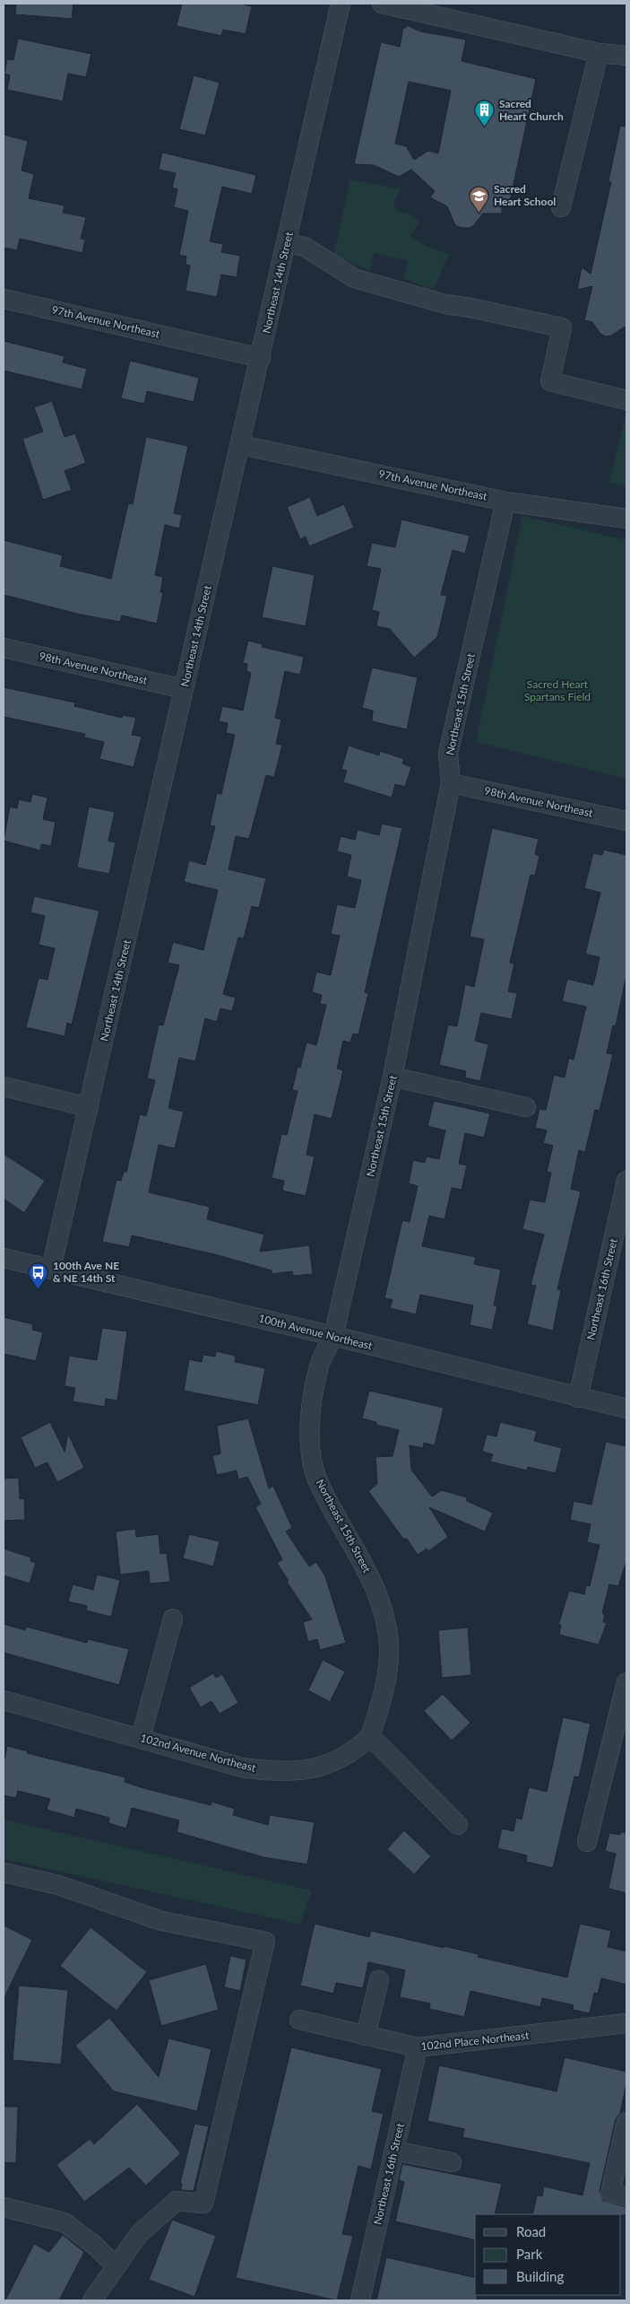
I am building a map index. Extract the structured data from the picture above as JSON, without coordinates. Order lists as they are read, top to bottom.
{
  "streets": {
    "street": [
      "Northeast 14th Street",
      "97th Avenue Northeast",
      "98th Avenue Northeast",
      "Northeast 15th Street",
      "Northeast 16th Street",
      "100th Avenue Northeast",
      "102nd Avenue Northeast",
      "102nd Place Northeast"
    ]
  },
  "crossings": [
    ["Northeast 14th Street", "97th Avenue Northeast"],
    ["Northeast 14th Street", "98th Avenue Northeast"],
    ["Northeast 14th Street", "100th Avenue Northeast"],
    ["97th Avenue Northeast", "Northeast 15th Street"],
    ["98th Avenue Northeast", "Northeast 15th Street"],
    ["Northeast 15th Street", "100th Avenue Northeast"],
    ["Northeast 15th Street", "102nd Avenue Northeast"],
    ["Northeast 16th Street", "100th Avenue Northeast"],
    ["Northeast 16th Street", "102nd Place Northeast"]
  ],
  "parks": ["Sacred Heart Spartans Field"],
  "places": {
    "building": ["Sacred Heart Church"],
    "school or university": ["Sacred Heart School"],
    "bus stop": ["100th Ave NE & NE 14th St"]
  },
  "legend": ["Road", "Park", "Building"]
}
